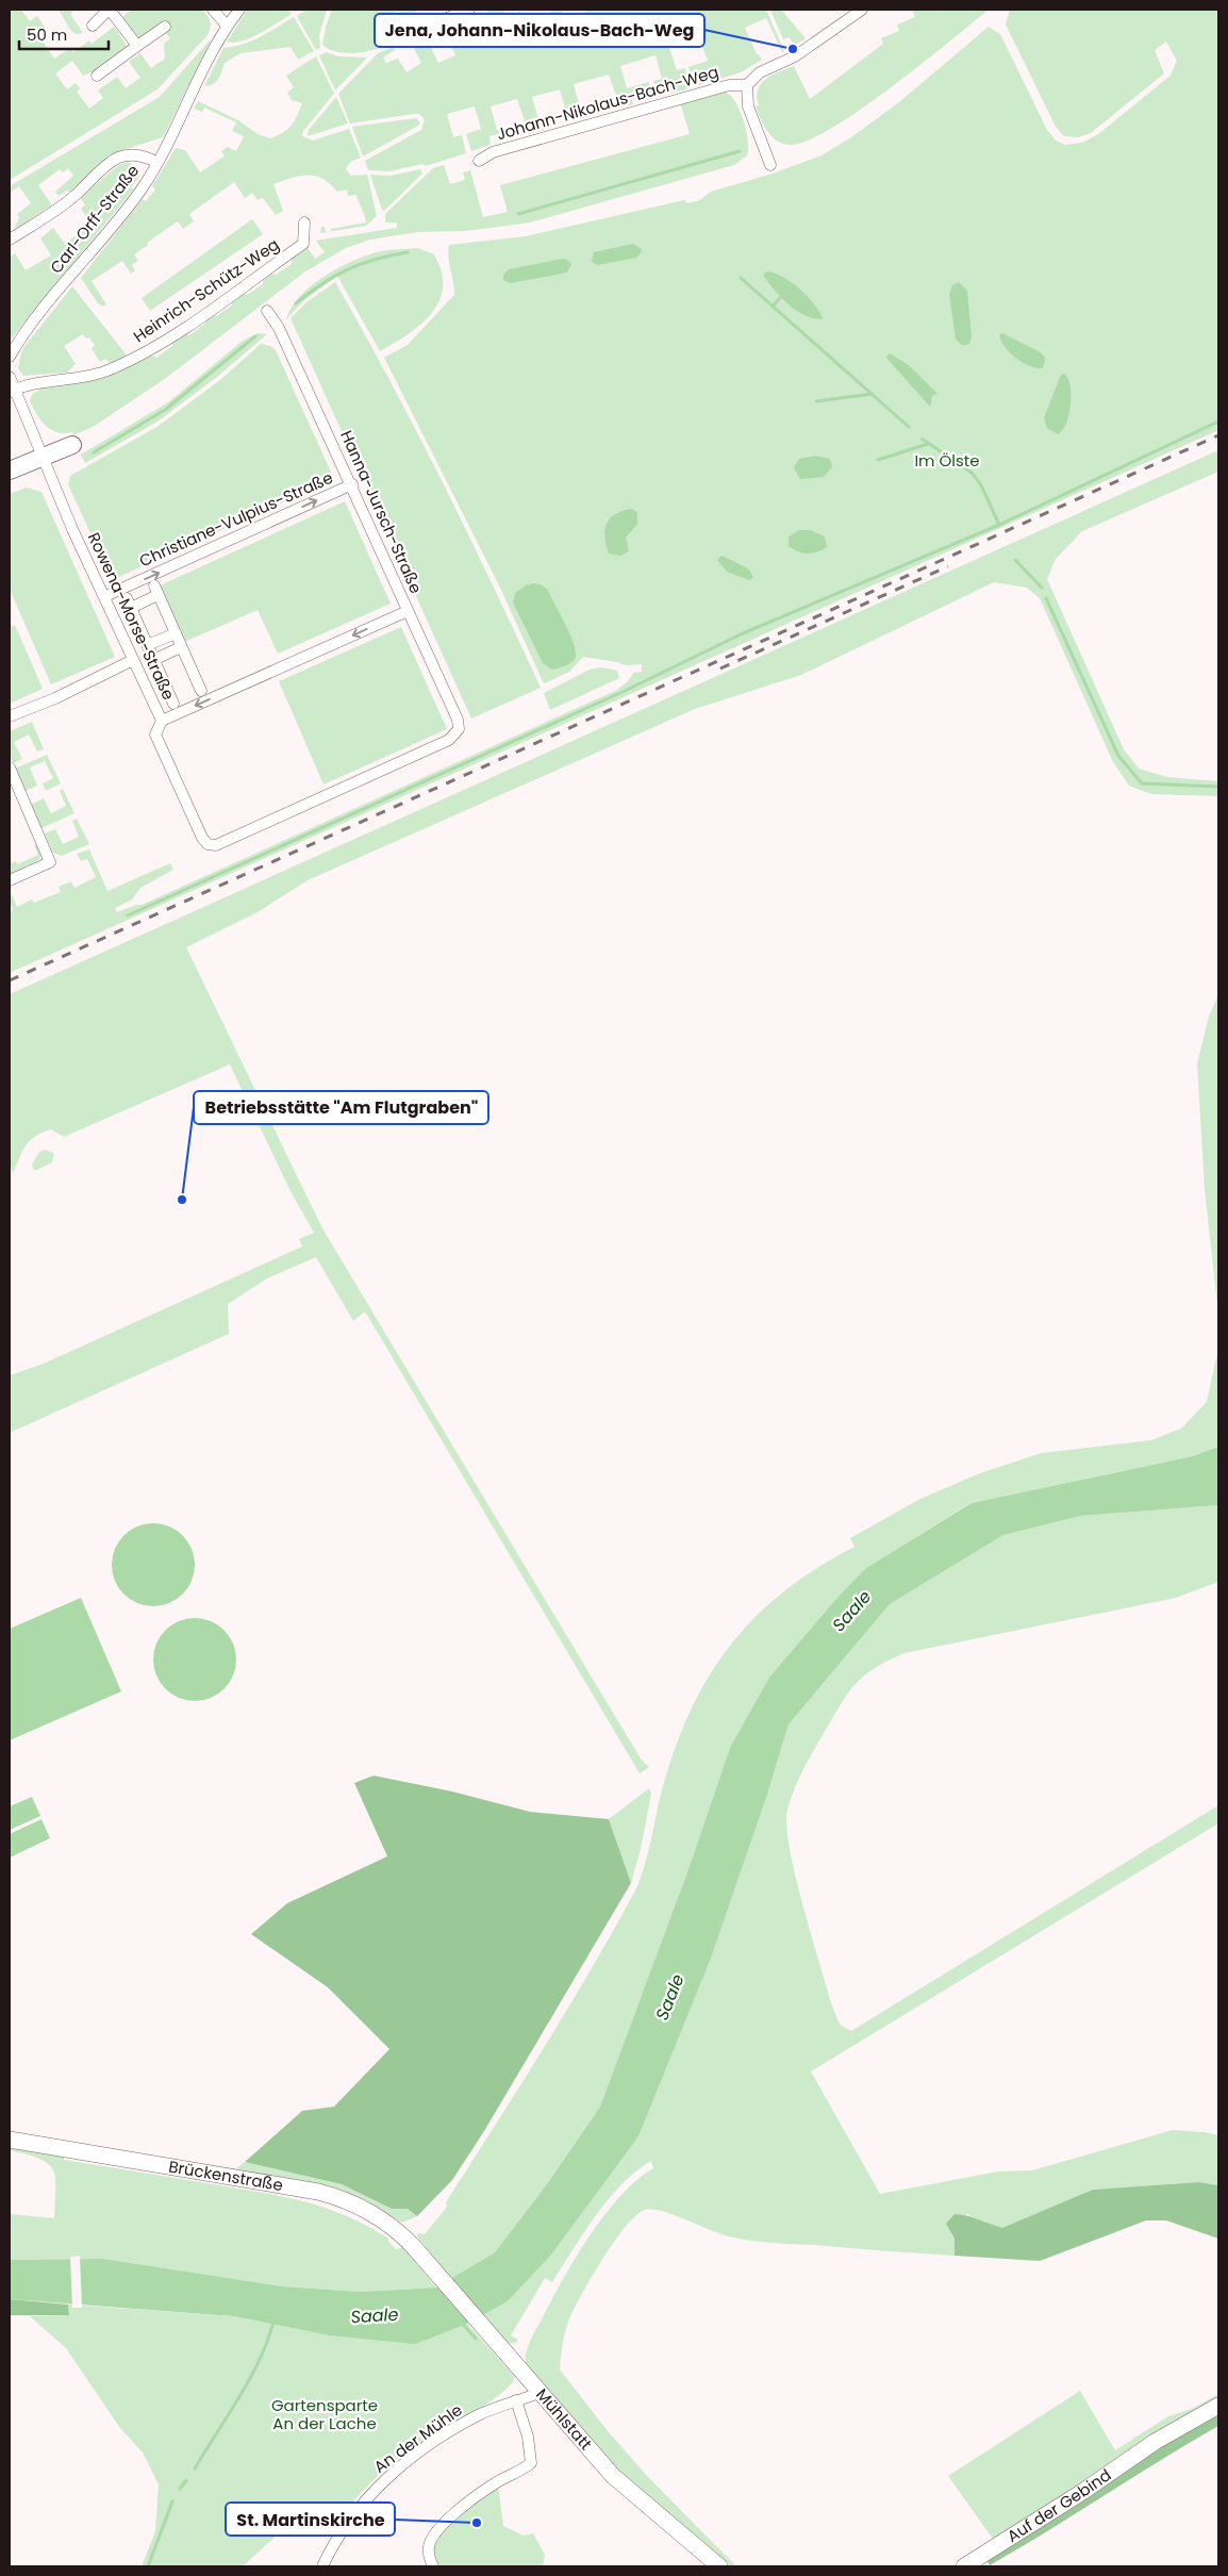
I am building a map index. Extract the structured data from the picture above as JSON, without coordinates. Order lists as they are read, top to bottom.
{
  "streets": {
    "street": [
      "Johann-Nikolaus-Bach-Weg",
      "Carl-Orff-Straße",
      "Heinrich-Schütz-Weg",
      "Hanna-Jursch-Straße",
      "Christiane-Vulpius-Straße",
      "Rowena-Morse-Straße",
      "Brückenstraße",
      "Mühlstatt",
      "An der Mühle",
      "Auf der Gebind"
    ]
  },
  "crossings": [
    ["Hanna-Jursch-Straße", "Christiane-Vulpius-Straße"],
    ["Hanna-Jursch-Straße", "Rowena-Morse-Straße"],
    ["Christiane-Vulpius-Straße", "Rowena-Morse-Straße"],
    ["Brückenstraße", "Mühlstatt"],
    ["Mühlstatt", "An der Mühle"]
  ],
  "one_way": ["Christiane-Vulpius-Straße"],
  "water": ["Saale"],
  "parks": ["Im Ölste", "Gartensparte An der Lache"],
  "places": ["Jena, Johann-Nikolaus-Bach-Weg", "Betriebsstätte \"Am Flutgraben\"", "St. Martinskirche"],
  "scale_bar": "50 m"
}
